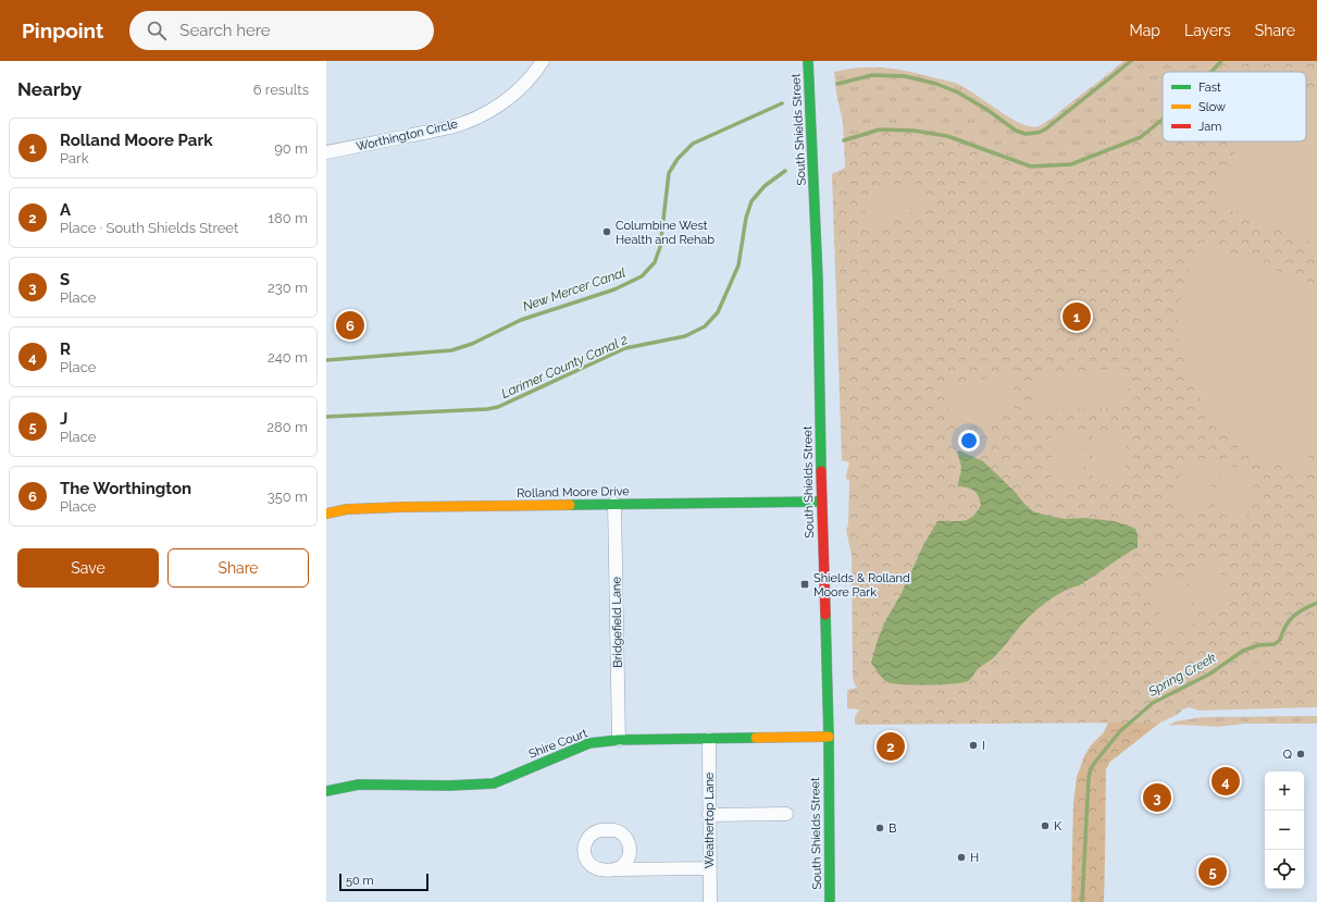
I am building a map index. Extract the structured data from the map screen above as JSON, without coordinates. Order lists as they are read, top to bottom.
{
  "streets": {
    "street": [
      "South Shields Street",
      "Worthington Circle",
      "Rolland Moore Drive",
      "Bridgefield Lane",
      "Shire Court",
      "Weathertop Lane"
    ]
  },
  "crossings": [
    ["South Shields Street", "Rolland Moore Drive"],
    ["South Shields Street", "Shire Court"],
    ["Rolland Moore Drive", "Bridgefield Lane"],
    ["Bridgefield Lane", "Shire Court"],
    ["Shire Court", "Weathertop Lane"]
  ],
  "water": ["New Mercer Canal", "Larimer County Canal 2", "Spring Creek"],
  "places": {
    "other": [
      "Columbine West Health and Rehab",
      "I",
      "Q",
      "K",
      "B",
      "H"
    ],
    "transit": ["Shields & Rolland Moore Park"]
  },
  "legend": ["Fast", "Slow", "Jam"],
  "scale_bar": "50 m",
  "page": {
    "header": "Pinpoint",
    "search": "Search here",
    "nav": ["Map", "Layers", "Share"],
    "heading": ["Nearby", "6 results"],
    "list": [
      {
        "mark": "1",
        "name": "Rolland Moore Park",
        "note": "Park",
        "value": "90 m"
      },
      {
        "mark": "2",
        "name": "A",
        "note": "Place · South Shields Street",
        "value": "180 m"
      },
      {
        "mark": "3",
        "name": "S",
        "note": "Place",
        "value": "230 m"
      },
      {
        "mark": "4",
        "name": "R",
        "note": "Place",
        "value": "240 m"
      },
      {
        "mark": "5",
        "name": "J",
        "note": "Place",
        "value": "280 m"
      },
      {
        "mark": "6",
        "name": "The Worthington",
        "note": "Place",
        "value": "350 m"
      }
    ],
    "pins": [
      "1",
      "6",
      "2",
      "4",
      "3",
      "5"
    ],
    "buttons": ["Save", "Share"],
    "map_buttons": ["+", "−"],
    "scale": "50 m"
  }
}
